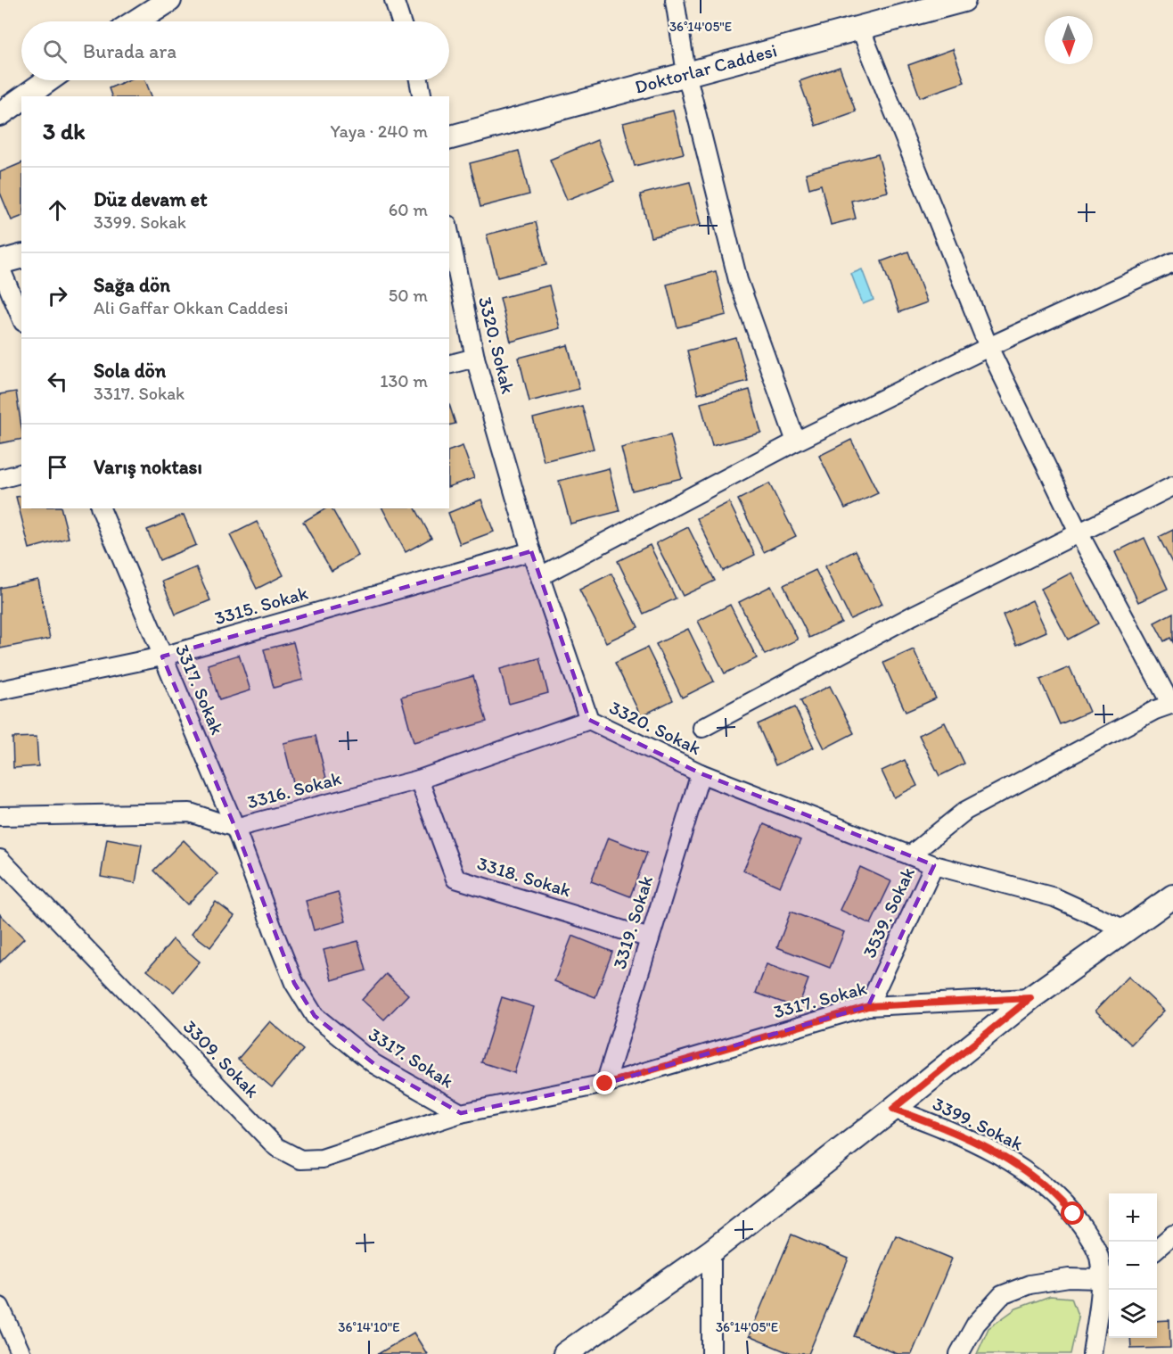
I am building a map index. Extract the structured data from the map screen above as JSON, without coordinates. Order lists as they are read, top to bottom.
{
  "streets": {
    "street": [
      "Doktorlar Caddesi",
      "3320. Sokak",
      "3315. Sokak",
      "3317. Sokak",
      "3316. Sokak",
      "3318. Sokak",
      "3539. Sokak",
      "3319. Sokak",
      "3309. Sokak",
      "3399. Sokak"
    ]
  },
  "crossings": [
    ["3320. Sokak", "3315. Sokak"],
    ["3320. Sokak", "3316. Sokak"],
    ["3320. Sokak", "3539. Sokak"],
    ["3320. Sokak", "3319. Sokak"],
    ["3315. Sokak", "3317. Sokak"],
    ["3317. Sokak", "3316. Sokak"],
    ["3317. Sokak", "3539. Sokak"],
    ["3317. Sokak", "3319. Sokak"],
    ["3317. Sokak", "3309. Sokak"],
    ["3316. Sokak", "3318. Sokak"],
    ["3318. Sokak", "3319. Sokak"]
  ],
  "north": "bottom",
  "page": {
    "search": "Burada ara",
    "heading": ["3 dk", "Yaya · 240 m"],
    "list": [
      ["Düz devam et", "3399. Sokak", "60 m"],
      ["Sağa dön", "Ali Gaffar Okkan Caddesi", "50 m"],
      ["Sola dön", "3317. Sokak", "130 m"],
      "Varış noktası"
    ],
    "map_buttons": ["+", "−"]
  },
  "coordinates": ["36°14'05\"E", "36°14'10\"E"]
}
